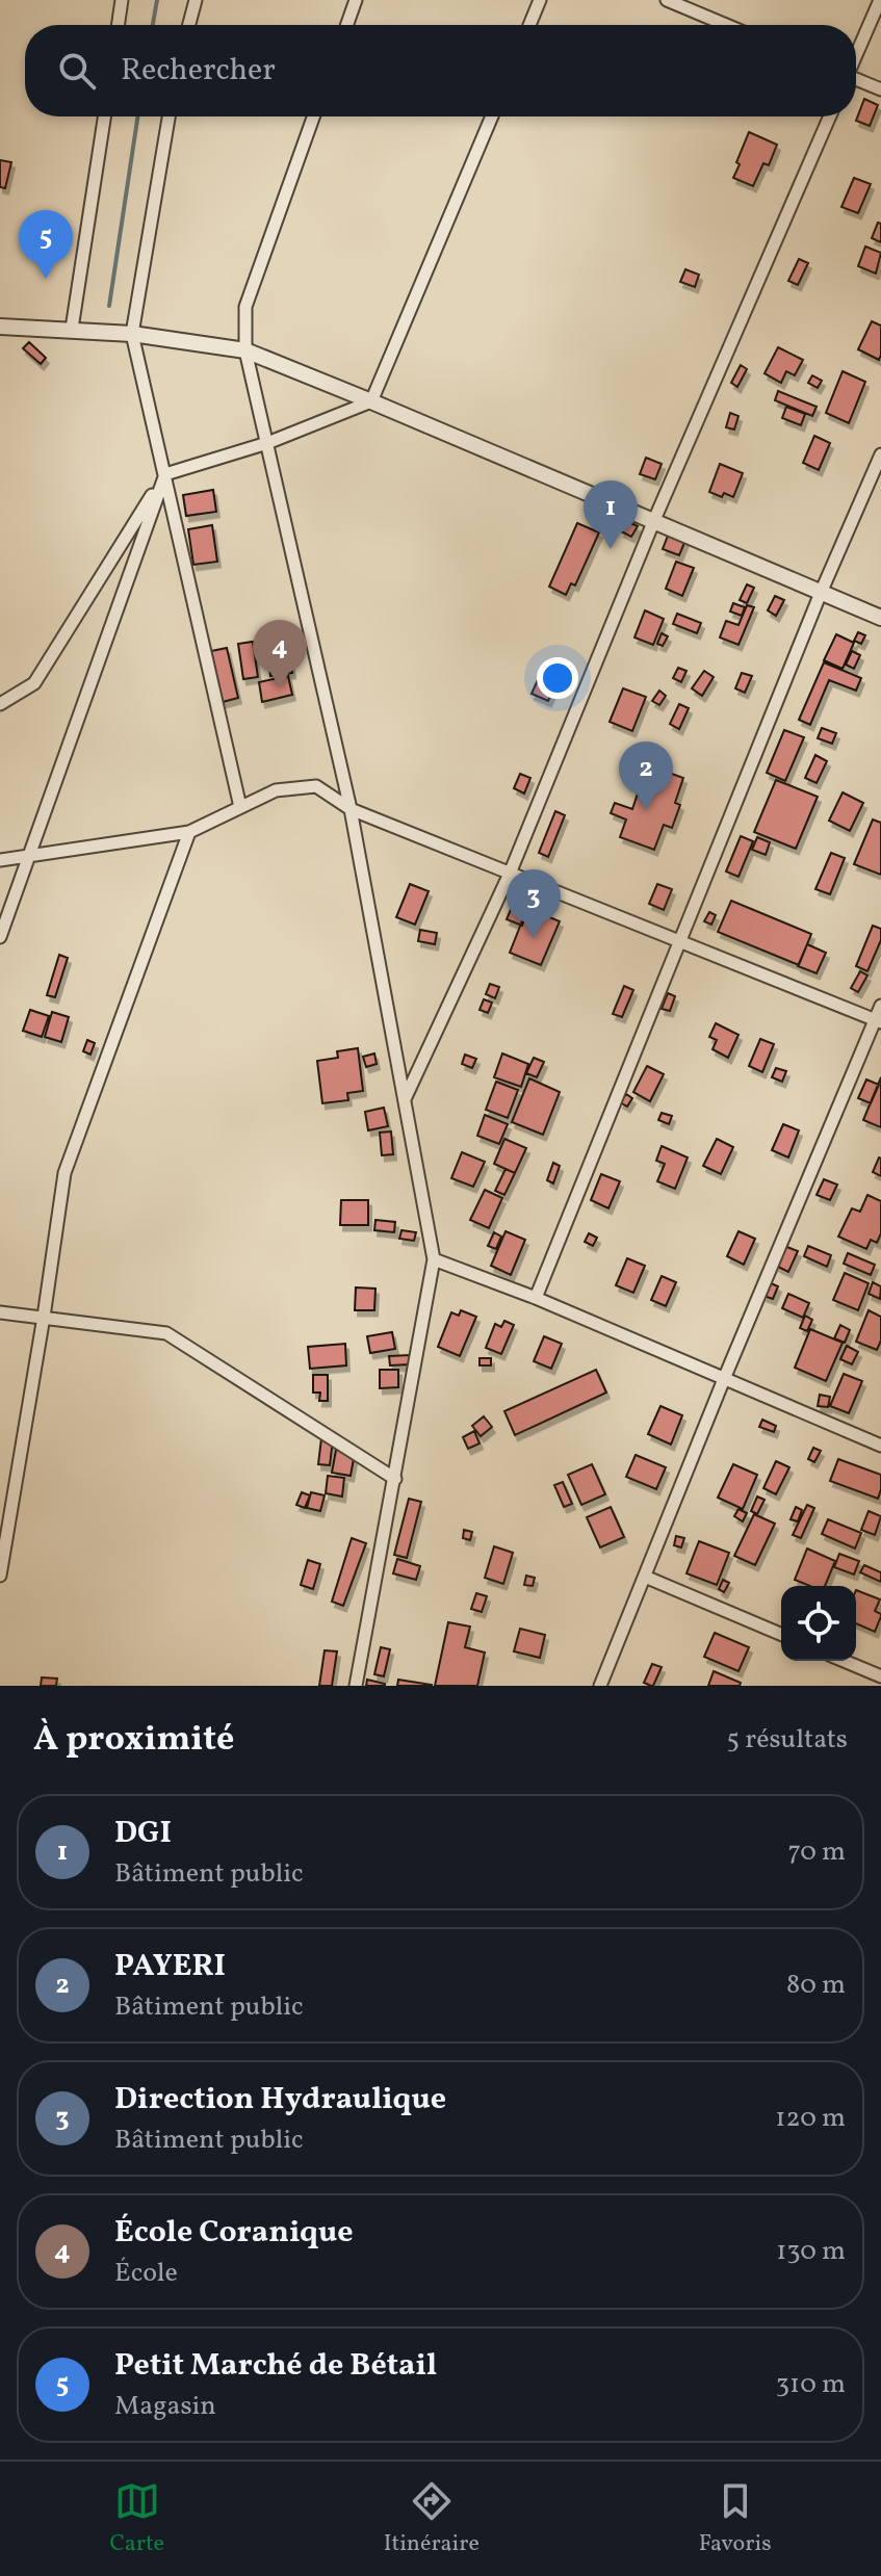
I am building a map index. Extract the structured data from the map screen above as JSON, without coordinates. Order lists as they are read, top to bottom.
{
  "page": {
    "search": "Rechercher",
    "pins": [
      "5",
      "1",
      "4",
      "2",
      "3"
    ],
    "heading": ["À proximité", "5 résultats"],
    "list": [
      {
        "mark": "1",
        "name": "DGI",
        "note": "Bâtiment public",
        "value": "70 m"
      },
      {
        "mark": "2",
        "name": "PAYERI",
        "note": "Bâtiment public",
        "value": "80 m"
      },
      {
        "mark": "3",
        "name": "Direction Hydraulique",
        "note": "Bâtiment public",
        "value": "120 m"
      },
      {
        "mark": "4",
        "name": "École Coranique",
        "note": "École",
        "value": "130 m"
      },
      {
        "mark": "5",
        "name": "Petit Marché de Bétail",
        "note": "Magasin",
        "value": "310 m"
      }
    ],
    "nav": ["Carte", "Itinéraire", "Favoris"]
  }
}
